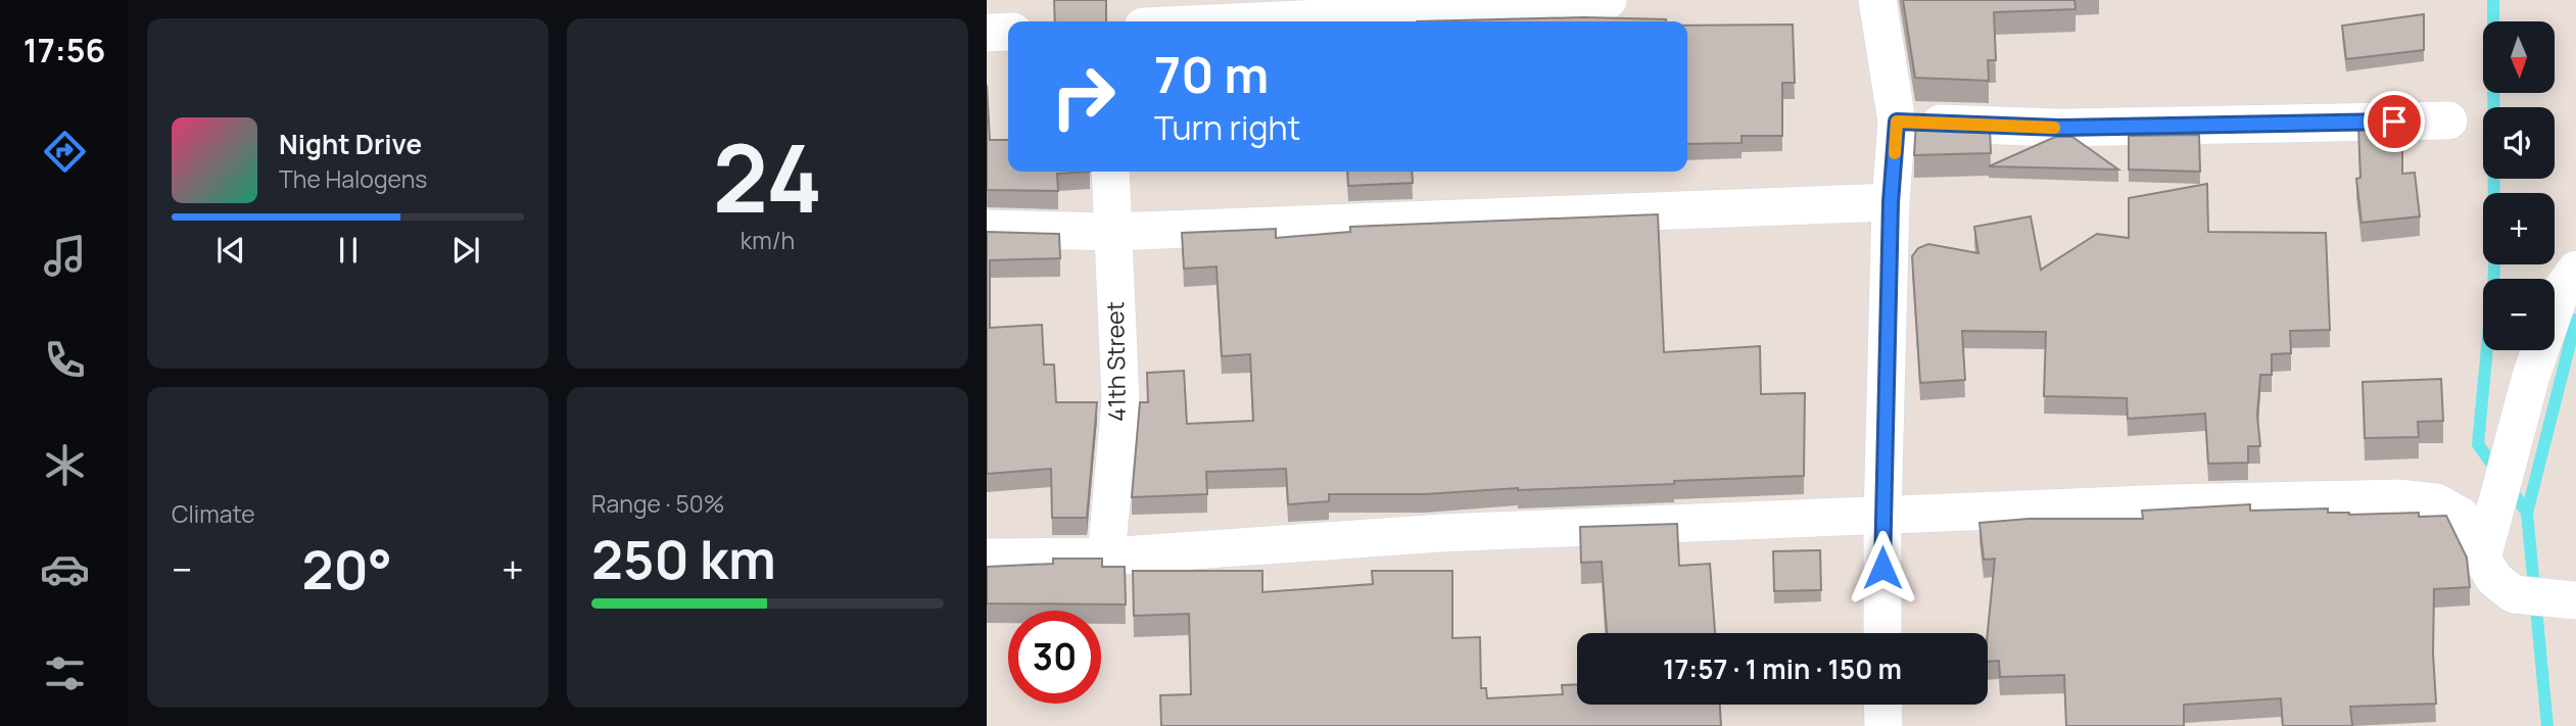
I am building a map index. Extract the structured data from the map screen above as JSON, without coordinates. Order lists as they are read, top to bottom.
{
  "streets": {
    "street": ["41th Street"]
  },
  "north": "bottom",
  "page": {
    "tabs": "17:56",
    "tile": [
      ["24", "km/h"],
      "Climate",
      ["Range · 50%", "250 km"]
    ],
    "map_buttons": ["+", "−"],
    "turn": ["70 m", "Turn right"],
    "song": ["Night Drive", "The Halogens"],
    "heat": ["−", "20°", "+"],
    "limit": "30",
    "trip": "17:57 · 1 min · 150 m"
  }
}
